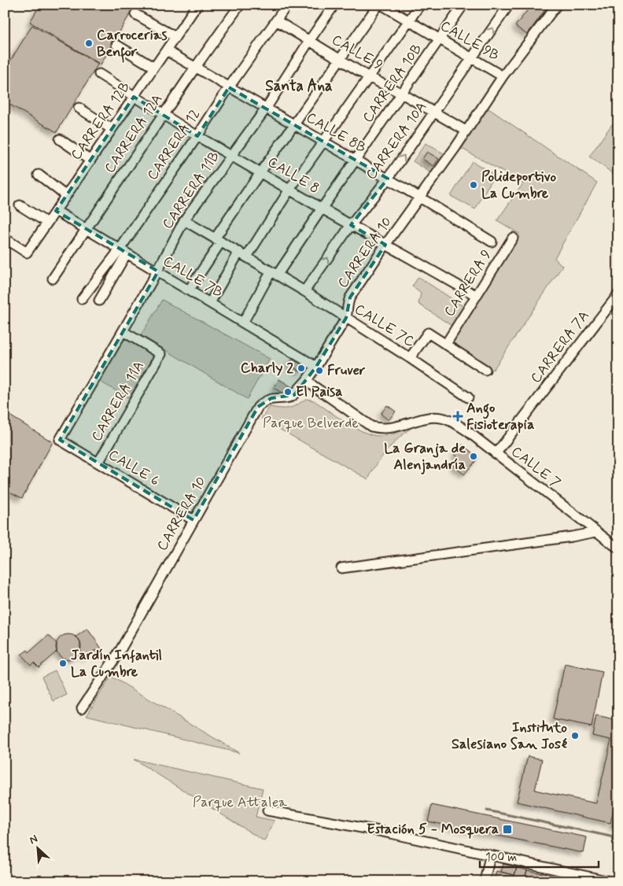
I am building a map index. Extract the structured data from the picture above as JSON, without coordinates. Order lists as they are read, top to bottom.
{
  "streets": {
    "street": [
      "CALLE 9B",
      "CALLE 9",
      "CARRERA 10B",
      "CARRERA 12B",
      "CALLE 8B",
      "CARRERA 12A",
      "CARRERA 10A",
      "CARRERA 12",
      "CALLE 8",
      "CARRERA 11B",
      "CARRERA 10",
      "CALLE 7B",
      "CARRERA 9",
      "CALLE 7C",
      "CARRERA 7A",
      "CARRERA 11A",
      "CALLE 7",
      "CALLE 6"
    ]
  },
  "crossings": [
    ["CALLE 9B", "CARRERA 10B"],
    ["CALLE 9B", "CARRERA 10A"],
    ["CALLE 9B", "CARRERA 10"],
    ["CALLE 9", "CARRERA 10B"],
    ["CALLE 9", "CARRERA 10A"],
    ["CALLE 9", "CARRERA 12"],
    ["CALLE 9", "CARRERA 11B"],
    ["CALLE 9", "CARRERA 10"],
    ["CARRERA 10B", "CALLE 8B"],
    ["CARRERA 10B", "CALLE 8"],
    ["CARRERA 10B", "CALLE 7B"],
    ["CARRERA 10B", "CALLE 7C"],
    ["CARRERA 12B", "CALLE 8B"],
    ["CARRERA 12B", "CALLE 8"],
    ["CARRERA 12B", "CALLE 7B"],
    ["CALLE 8B", "CARRERA 12A"],
    ["CALLE 8B", "CARRERA 10A"],
    ["CALLE 8B", "CARRERA 12"],
    ["CALLE 8B", "CARRERA 11B"],
    ["CALLE 8B", "CARRERA 10"],
    ["CARRERA 12A", "CALLE 8"],
    ["CARRERA 12A", "CALLE 7B"],
    ["CARRERA 10A", "CALLE 8"],
    ["CARRERA 10A", "CALLE 7C"],
    ["CARRERA 12", "CALLE 8"],
    ["CARRERA 12", "CALLE 7B"],
    ["CALLE 8", "CARRERA 11B"],
    ["CALLE 8", "CARRERA 10"],
    ["CALLE 8", "CARRERA 9"],
    ["CARRERA 11B", "CALLE 7B"],
    ["CARRERA 11B", "CALLE 7C"],
    ["CARRERA 11B", "CARRERA 11A"],
    ["CARRERA 11B", "CALLE 6"],
    ["CARRERA 10", "CALLE 7B"],
    ["CARRERA 10", "CALLE 7C"],
    ["CARRERA 10", "CALLE 7"],
    ["CARRERA 10", "CALLE 6"],
    ["CARRERA 7A", "CALLE 7"],
    ["CARRERA 11A", "CALLE 6"]
  ],
  "districts": ["Santa Ana"],
  "parks": ["Parque Belverde", "Parque Attalea"],
  "places": {
    "other": [
      "Carrocerias Benfor",
      "Polideportivo La Cumbre",
      "Charly 2",
      "Fruver",
      "El Paisa",
      "La Granja de Alenjandría",
      "Jardín Infantil La Cumbre",
      "Instituto Salesiano San José"
    ],
    "health": ["Ango Fisioterapia"],
    "transit": ["Estación 5 - Mosquera"]
  },
  "scale_bar": "100 m",
  "north": "top left"
}
